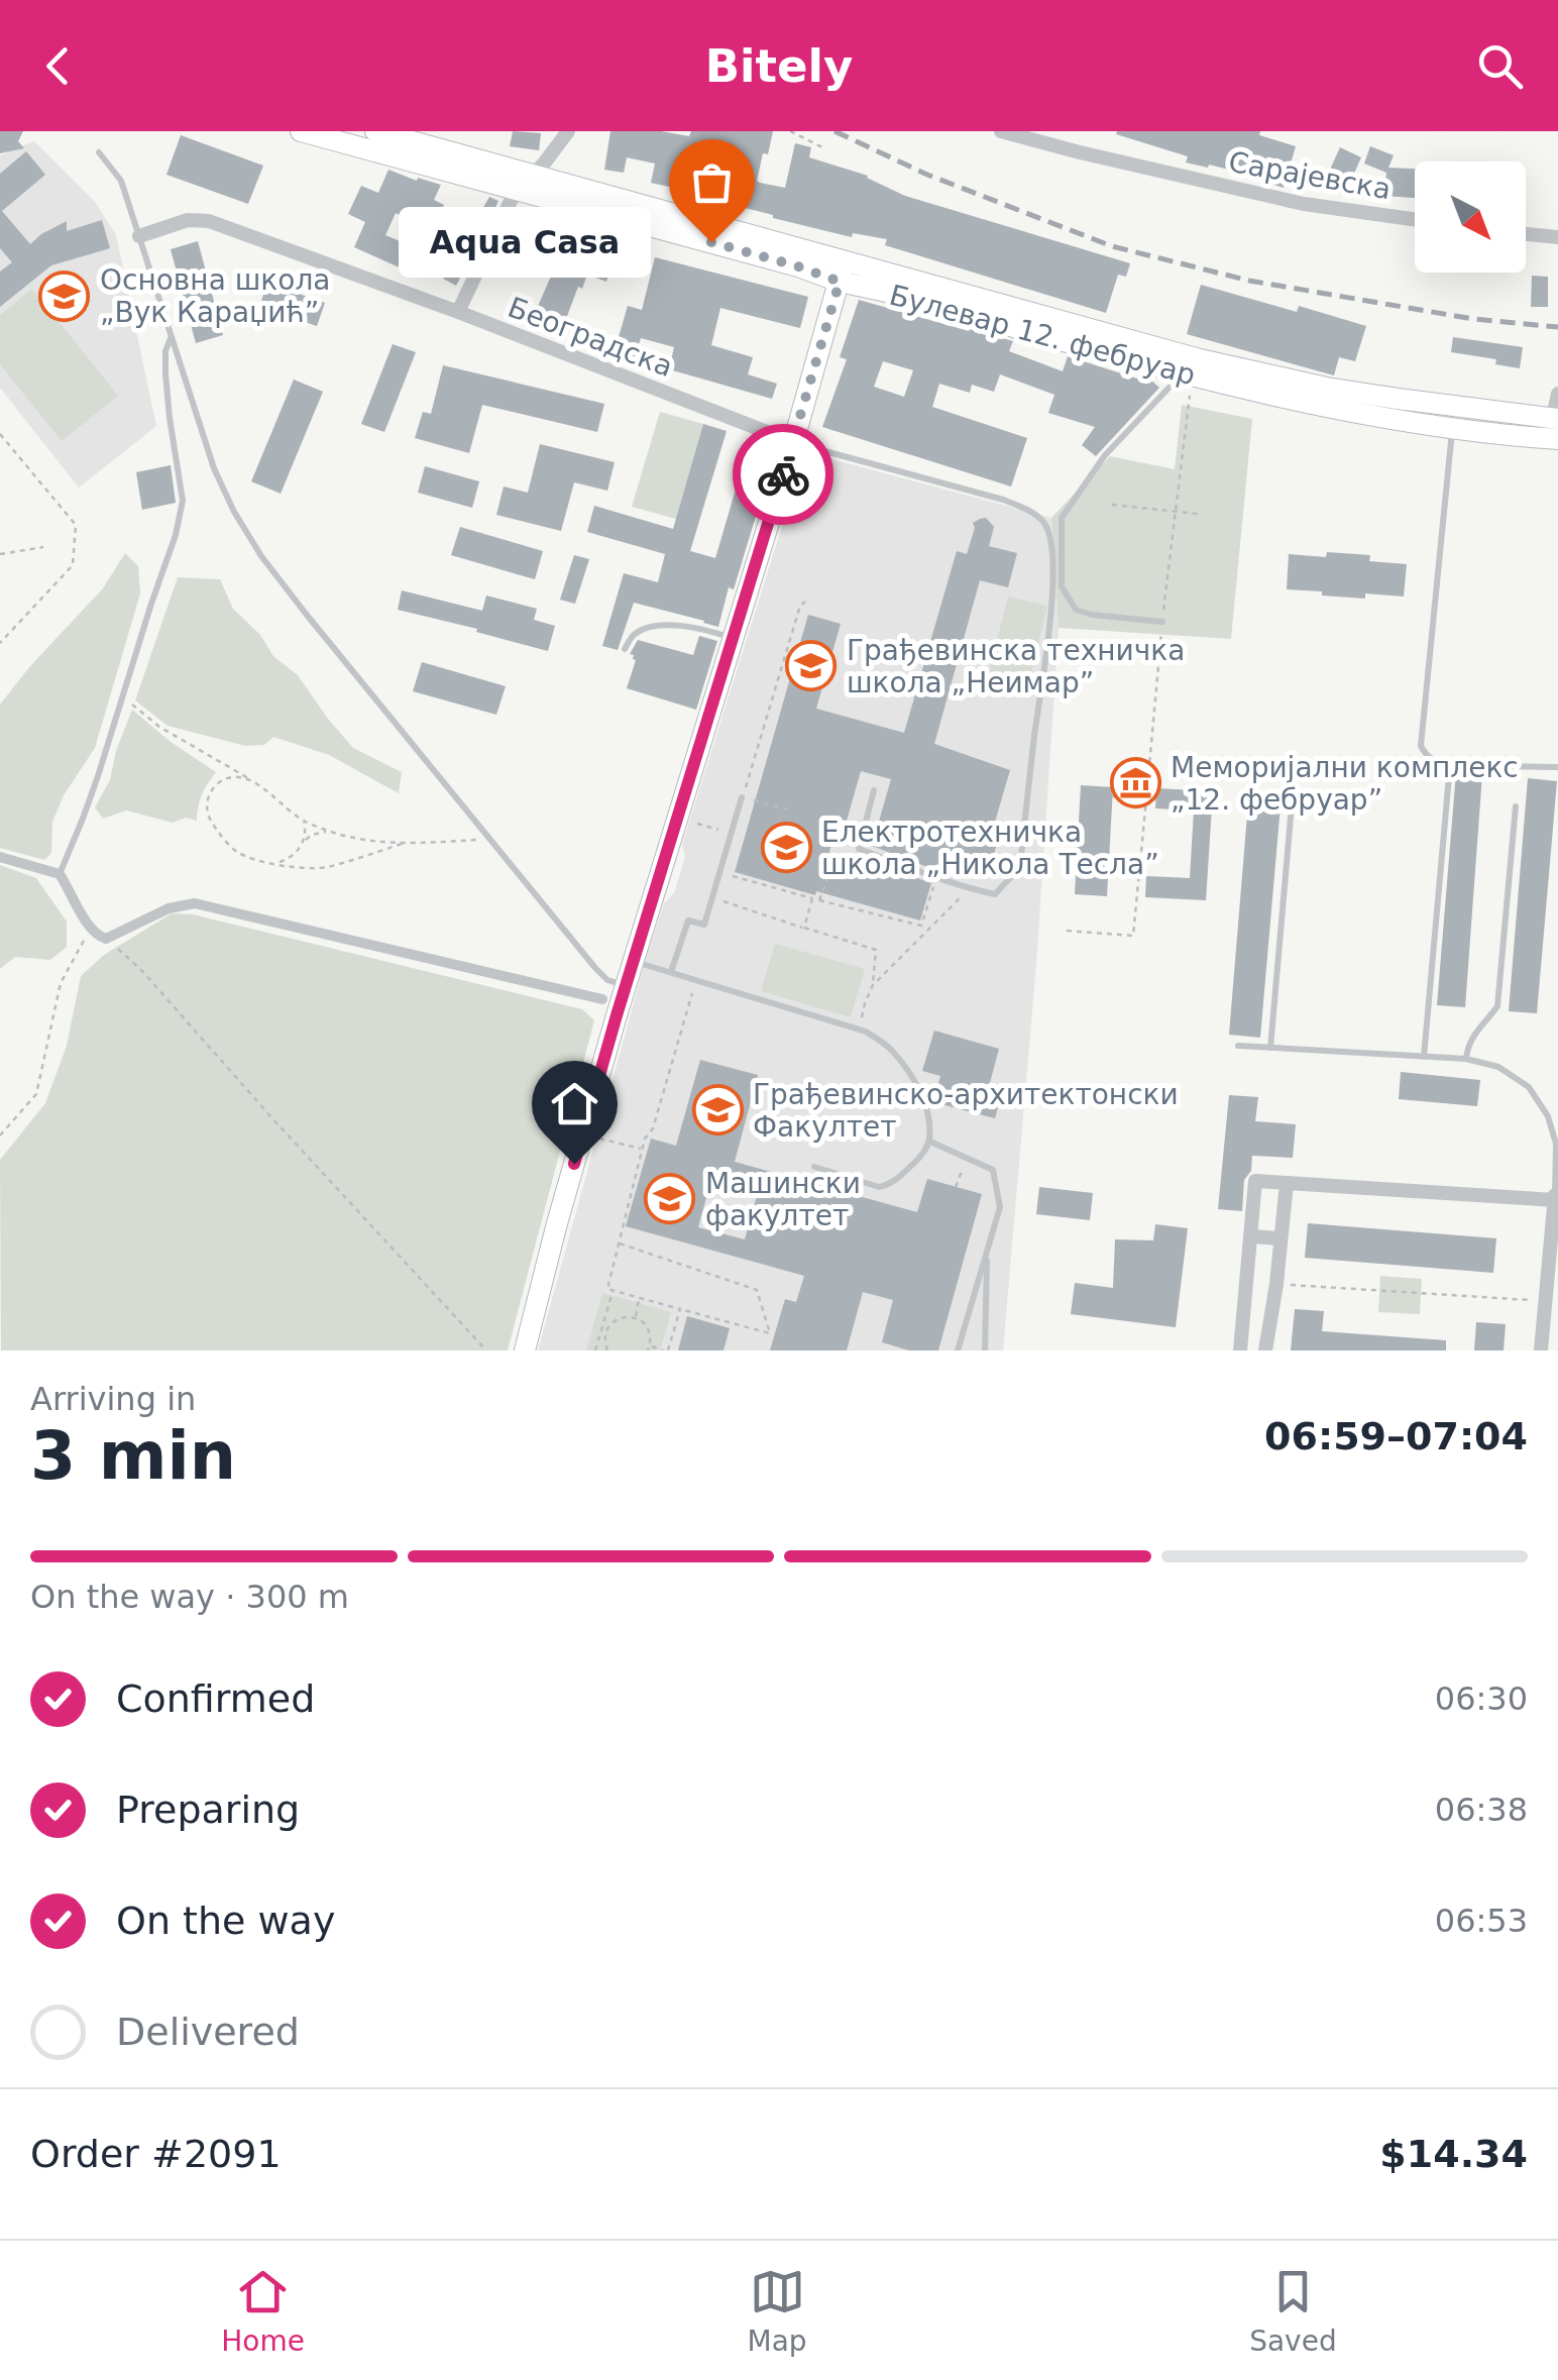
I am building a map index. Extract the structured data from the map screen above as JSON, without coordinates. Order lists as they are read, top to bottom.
{
  "streets": {
    "main road": ["Булевар 12. фебруар"],
    "street": ["Сарајевска", "Београдска"]
  },
  "places": {
    "other": ["Aqua Casa"],
    "school or university": [
      "Основна школа „Вук Караџић”",
      "Грађевинска техничка школа „Неимар”",
      "Електротехничка школа „Никола Тесла”",
      "Грађевинско-архитектонски Факултет",
      "Машински факултет"
    ],
    "museum": ["Меморијални комплекс „12. фебруар”"]
  },
  "north": "bottom right",
  "page": {
    "header": "Bitely",
    "bubble": "Aqua Casa",
    "heading": ["3 min", "Arriving in", "06:59–07:04"],
    "panel": ["Order #2091", "$14.34"],
    "bar": "On the way · 300 m",
    "list": [
      ["Confirmed", "06:30"],
      ["Preparing", "06:38"],
      ["On the way", "06:53"],
      "Delivered"
    ],
    "tabs": ["Home", "Map", "Saved"]
  }
}
